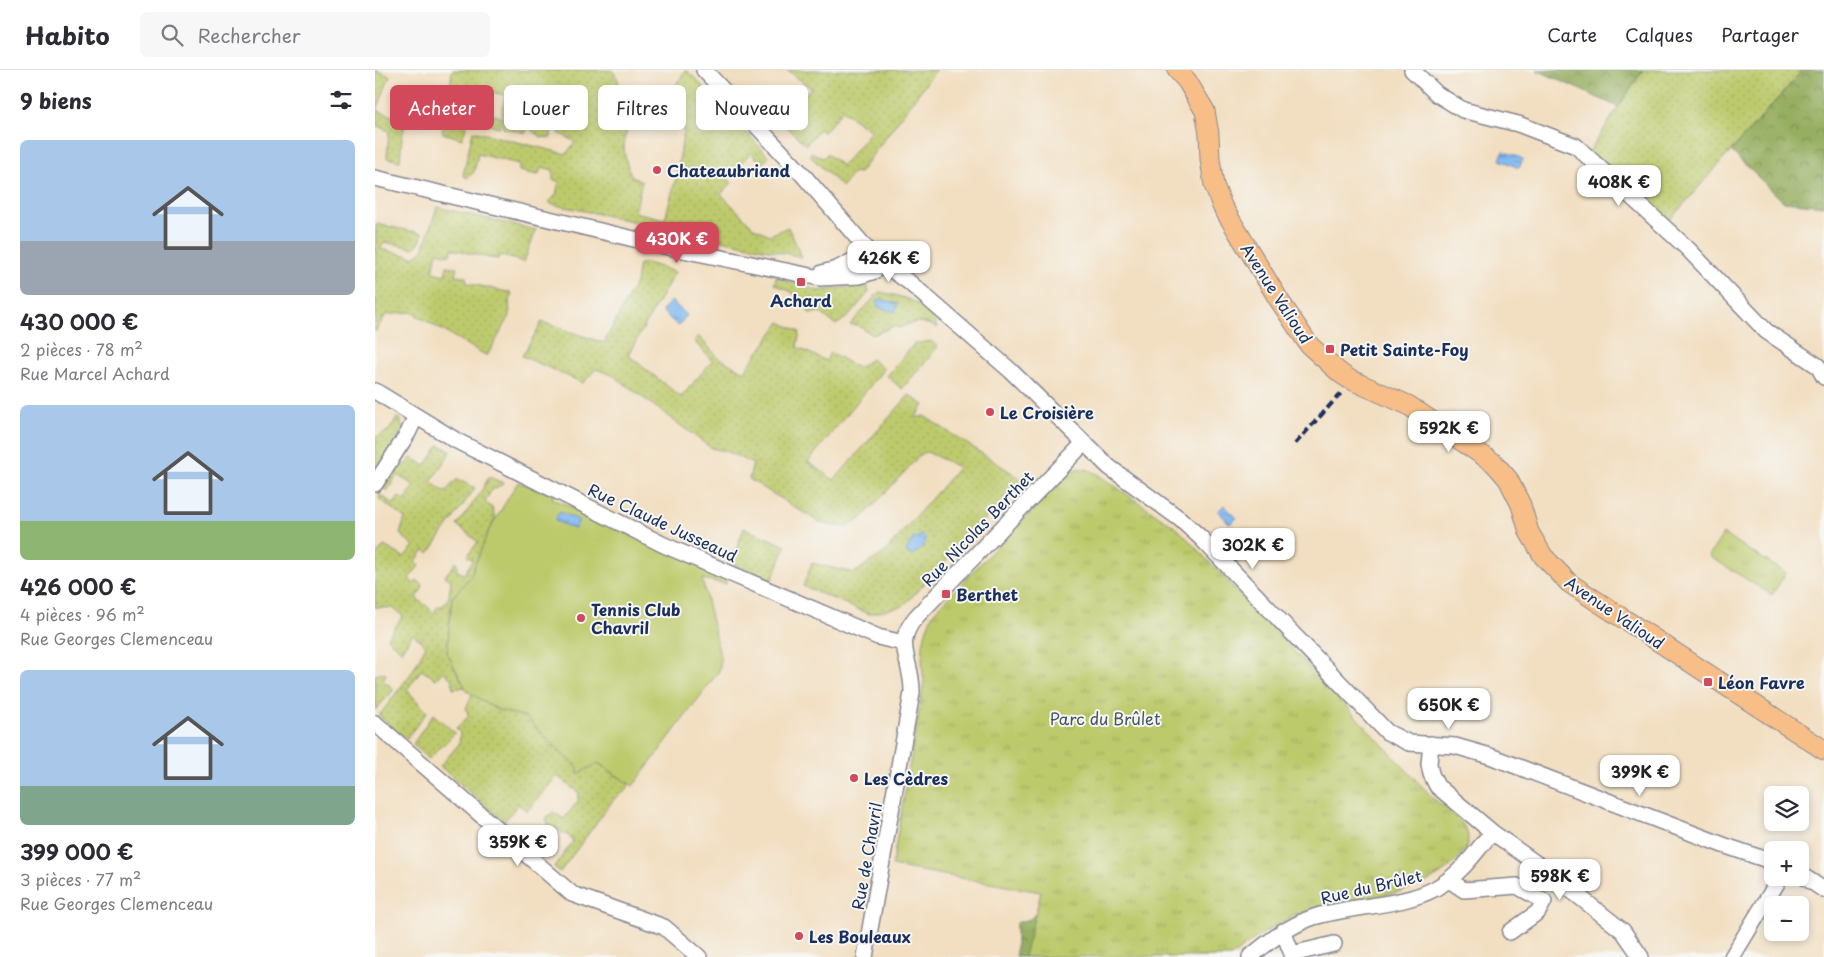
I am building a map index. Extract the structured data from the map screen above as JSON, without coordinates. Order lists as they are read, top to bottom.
{
  "streets": {
    "main road": ["Avenue Valioud"],
    "street": [
      "Rue Claude Jusseaud",
      "Rue Nicolas Berthet",
      "Rue de Chavril",
      "Rue du Brûlet"
    ]
  },
  "crossings": [
    ["Rue Claude Jusseaud", "Rue Nicolas Berthet"],
    ["Rue Claude Jusseaud", "Rue de Chavril"],
    ["Rue Nicolas Berthet", "Rue de Chavril"]
  ],
  "parks": ["Parc du Brûlet"],
  "places": {
    "other": [
      "Chateaubriand",
      "Le Croisière",
      "Tennis Club Chavril",
      "Les Cèdres",
      "Les Bouleaux"
    ],
    "transit": [
      "Achard",
      "Petit Sainte-Foy",
      "Berthet",
      "Léon Favre"
    ]
  },
  "page": {
    "header": "Habito",
    "search": "Rechercher",
    "nav": ["Carte", "Calques", "Partager"],
    "heading": "9 biens",
    "chip": [
      "Acheter",
      "Louer",
      "Filtres",
      "Nouveau"
    ],
    "list": [
      {
        "name": "430 000 €",
        "note": "2 pièces · 78 m² · Rue Marcel Achard"
      },
      {
        "name": "426 000 €",
        "note": "4 pièces · 96 m² · Rue Georges Clemenceau"
      },
      {
        "name": "399 000 €",
        "note": "3 pièces · 77 m² · Rue Georges Clemenceau"
      }
    ],
    "price": [
      "408K €",
      "430K €",
      "426K €",
      "592K €",
      "302K €",
      "650K €",
      "399K €",
      "359K €",
      "598K €"
    ],
    "map_buttons": ["+", "−"]
  }
}
